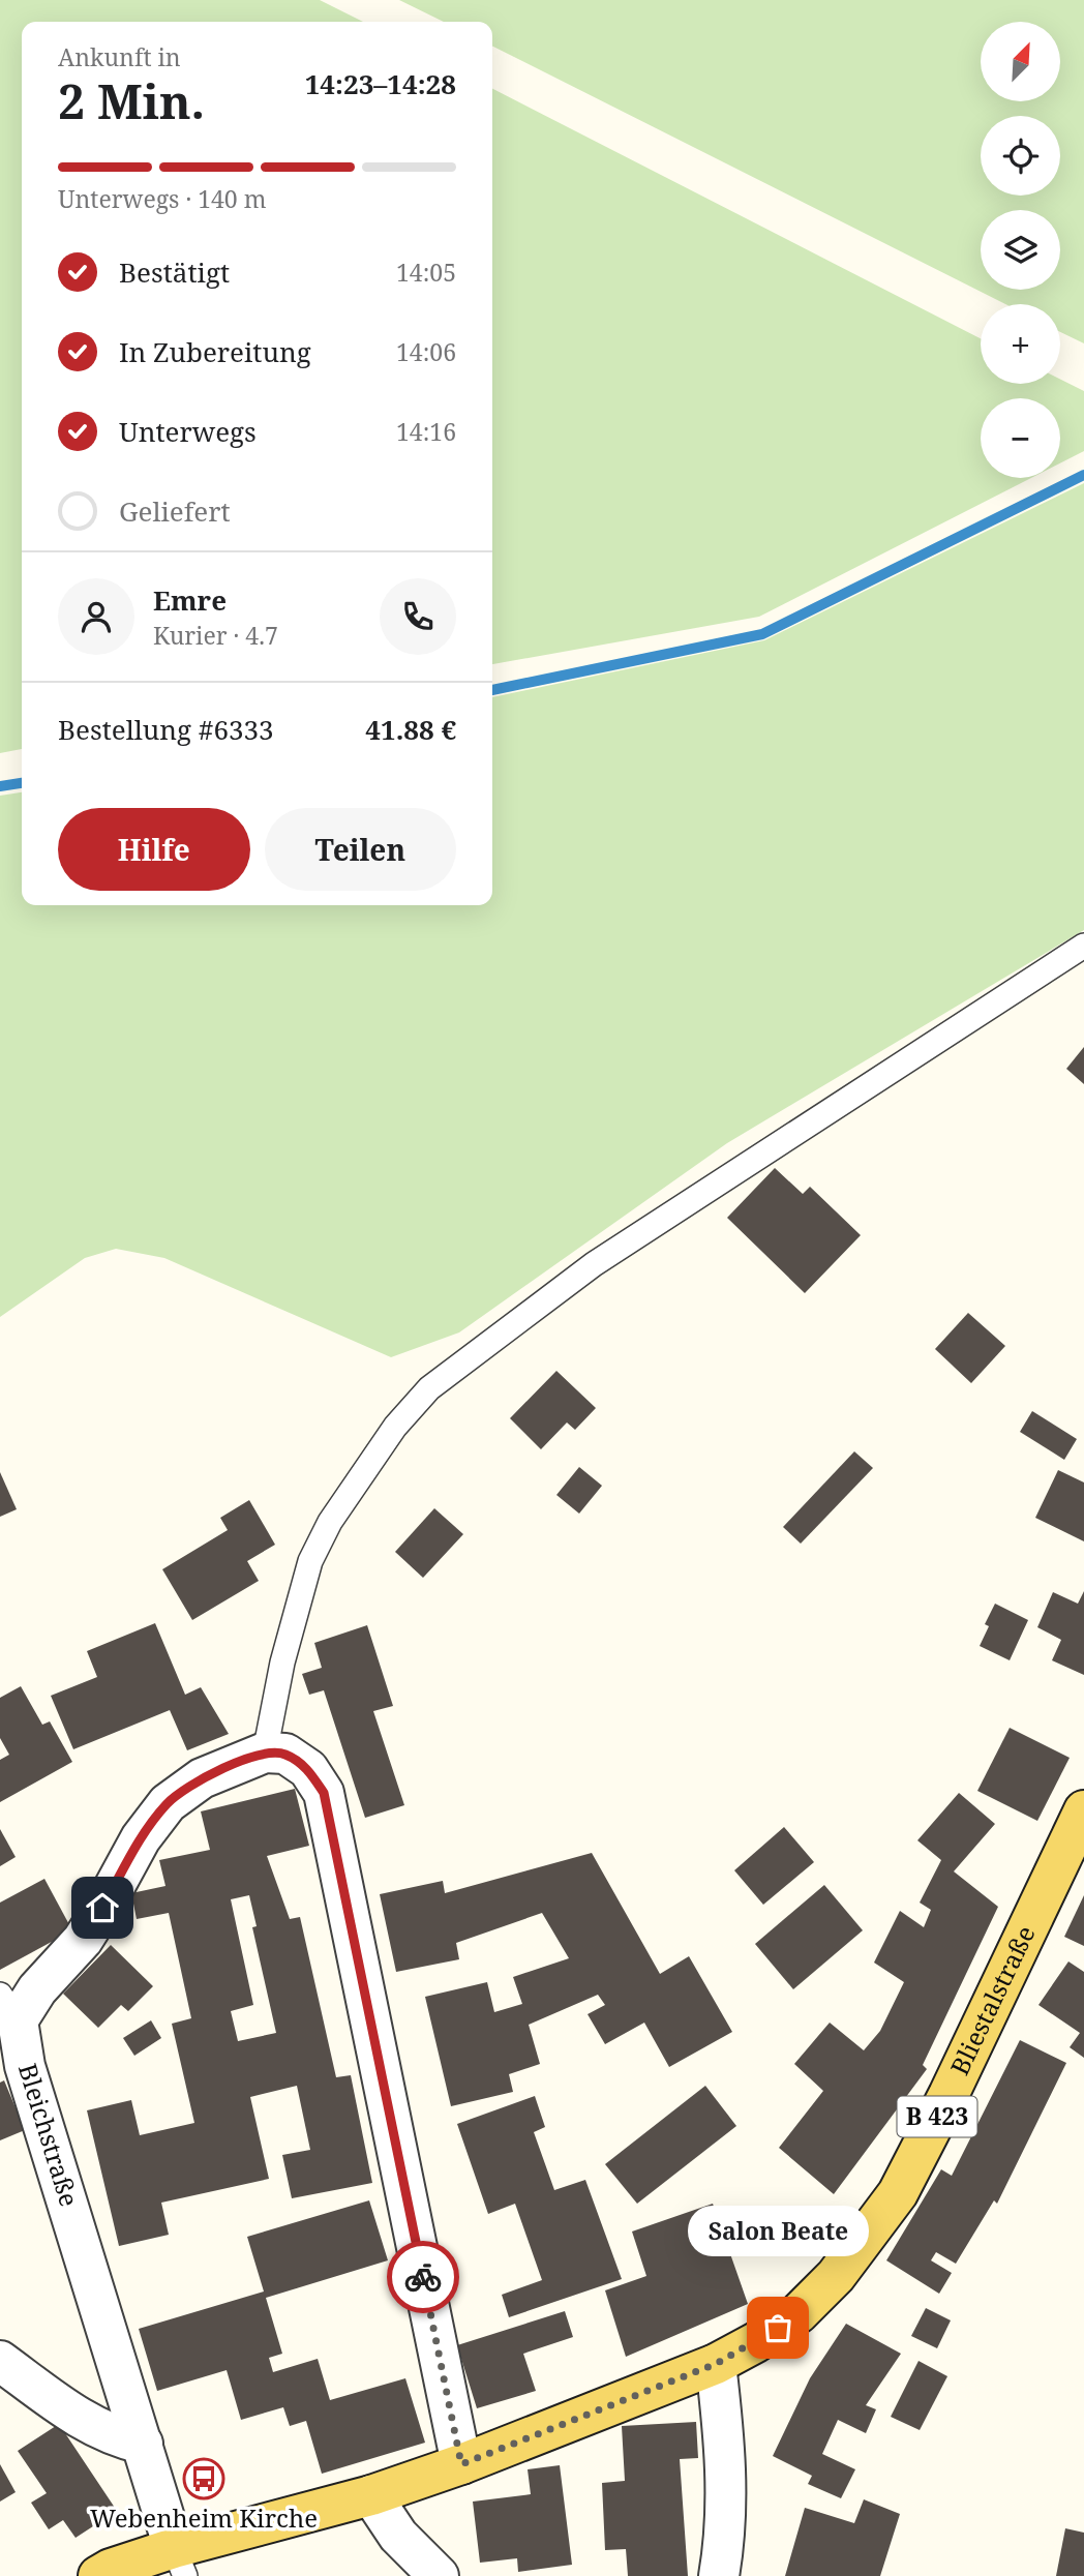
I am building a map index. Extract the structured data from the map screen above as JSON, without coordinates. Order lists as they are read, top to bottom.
{
  "streets": {
    "main road": ["Bliestalstraße", "B 423"],
    "street": ["Bleichstraße"]
  },
  "crossings": [
    ["Bliestalstraße", "Bleichstraße"]
  ],
  "places": {
    "other": ["Salon Beate"],
    "bus stop": ["Webenheim Kirche"]
  },
  "north": "top right",
  "page": {
    "map_buttons": ["+", "−"],
    "heading": ["2 Min.", "Ankunft in", "14:23–14:28"],
    "panel": [
      "Emre",
      "Kurier · 4.7",
      "Bestellung #6333",
      "41.88 €"
    ],
    "bar": "Unterwegs · 140 m",
    "list": [
      ["Bestätigt", "14:05"],
      ["In Zubereitung", "14:06"],
      ["Unterwegs", "14:16"],
      "Geliefert"
    ],
    "buttons": ["Hilfe", "Teilen"],
    "bubble": "Salon Beate"
  }
}
